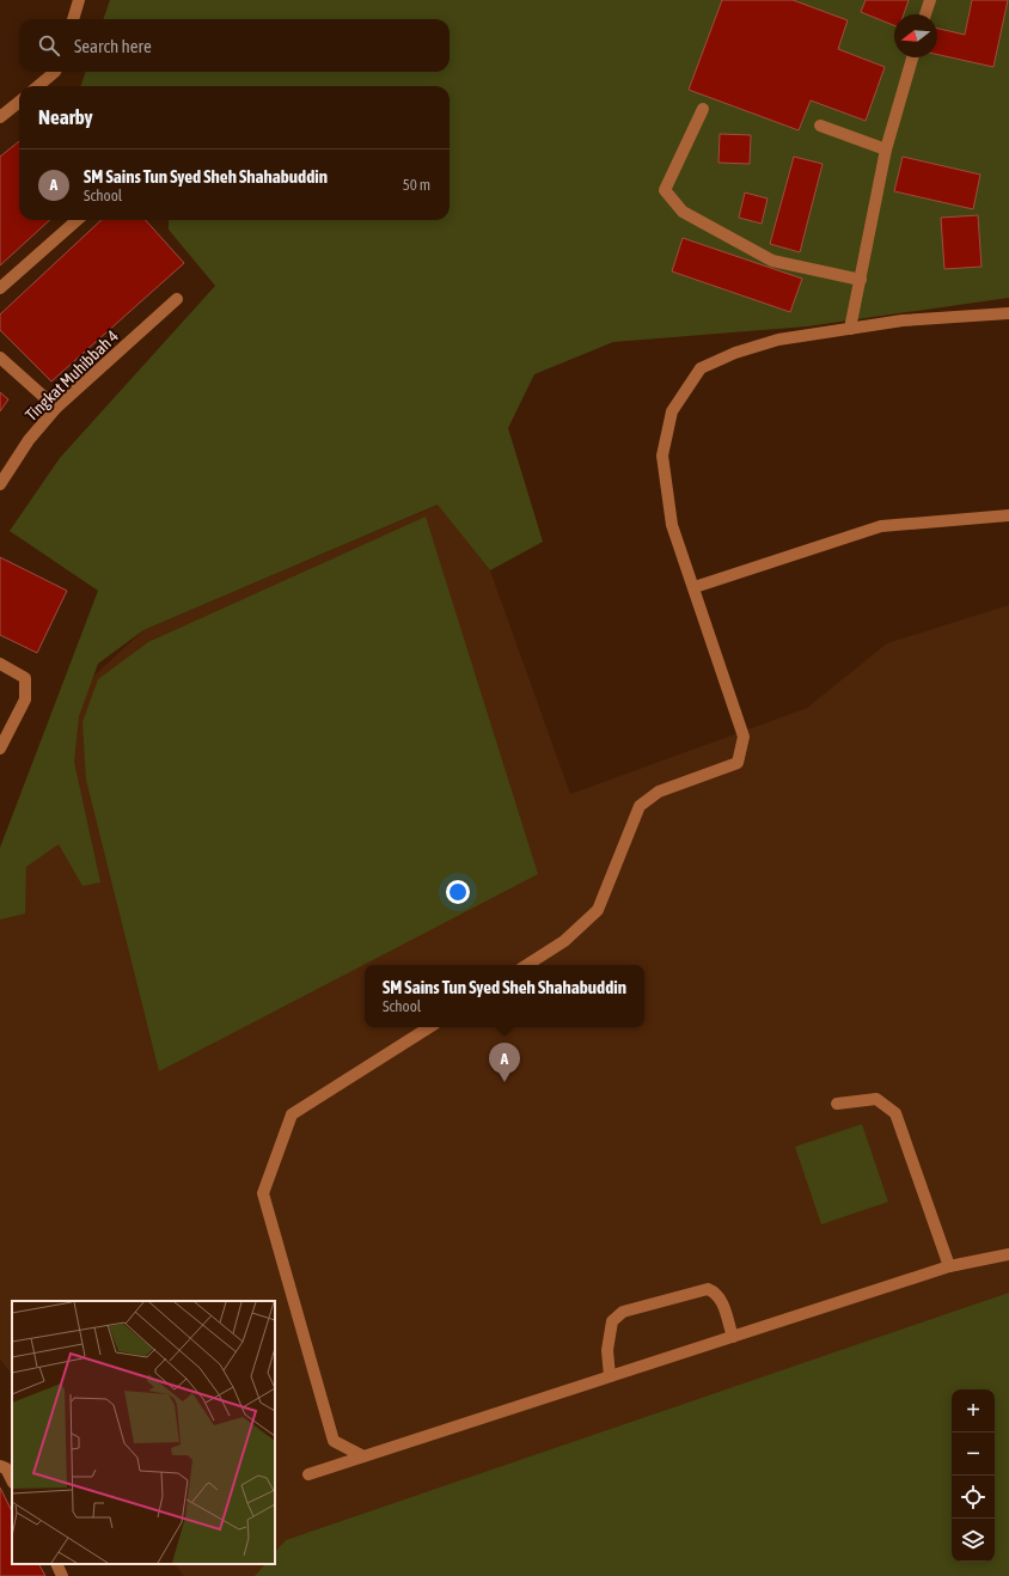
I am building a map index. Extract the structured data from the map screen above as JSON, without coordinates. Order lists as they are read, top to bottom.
{
  "streets": {
    "street": ["Tingkat Muhibbah 4"]
  },
  "north": "left",
  "page": {
    "search": "Search here",
    "heading": "Nearby",
    "list": [
      {
        "mark": "A",
        "name": "SM Sains Tun Syed Sheh Shahabuddin",
        "note": "School",
        "value": "50 m"
      }
    ],
    "popup": ["SM Sains Tun Syed Sheh Shahabuddin", "School"],
    "pins": "A",
    "map_buttons": ["+", "−"]
  }
}
